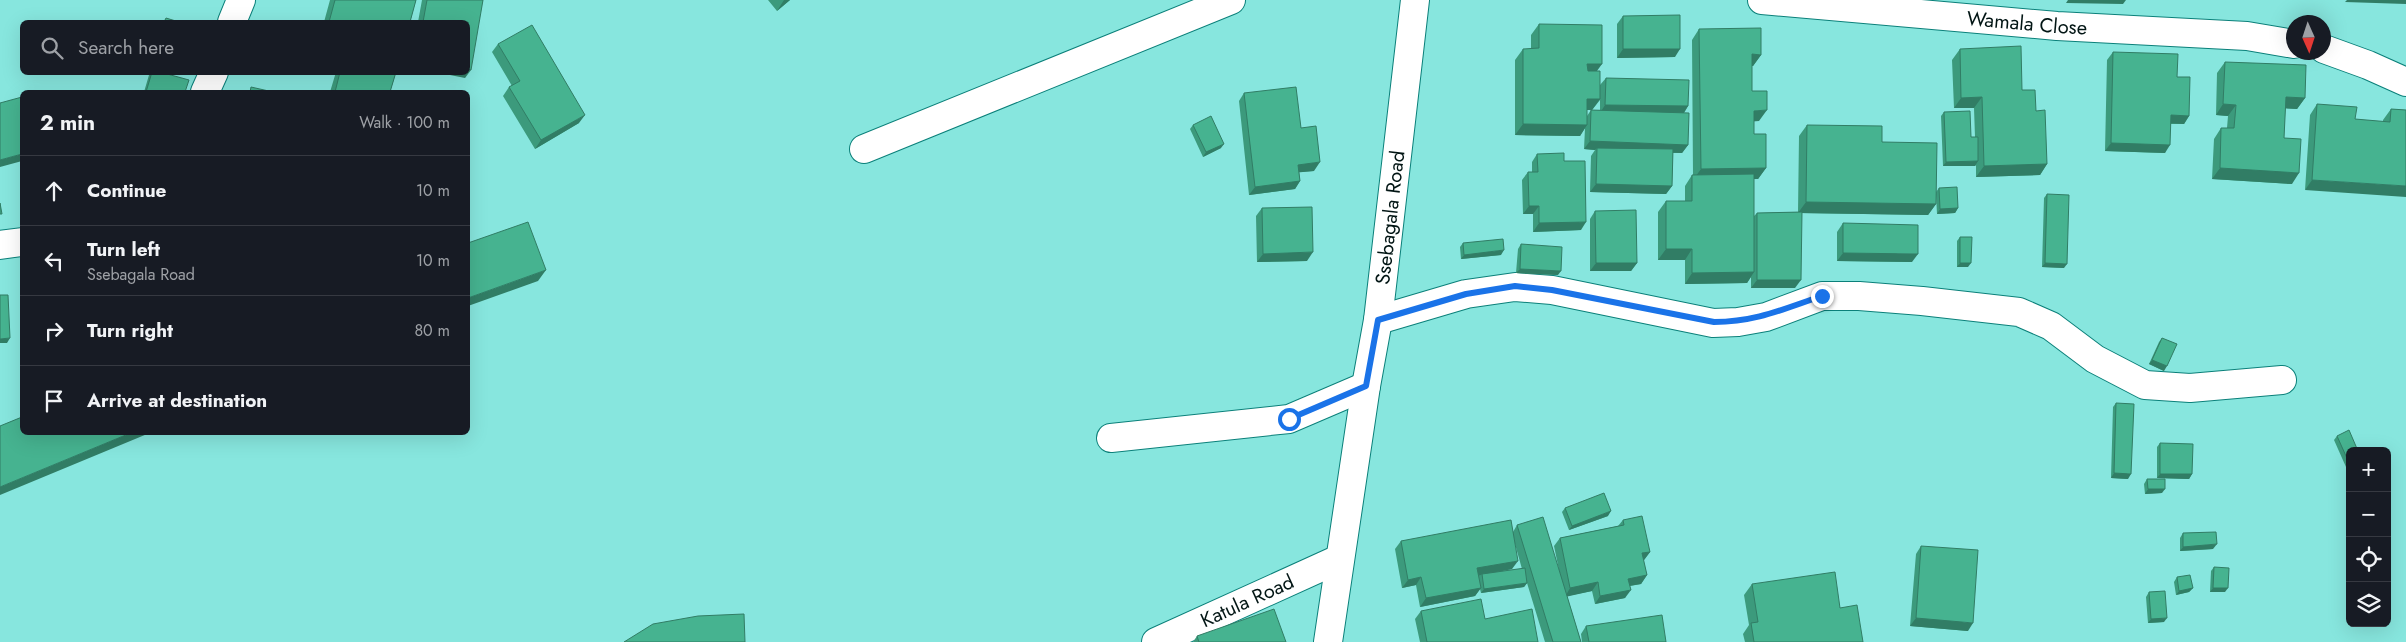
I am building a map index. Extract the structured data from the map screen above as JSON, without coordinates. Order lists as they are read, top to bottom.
{
  "streets": {
    "street": ["Wamala Close", "Ssebagala Road", "Katula Road"]
  },
  "crossings": [
    ["Ssebagala Road", "Katula Road"]
  ],
  "north": "bottom",
  "page": {
    "search": "Search here",
    "heading": ["2 min", "Walk · 100 m"],
    "list": [
      ["Continue", "10 m"],
      ["Turn left", "Ssebagala Road", "10 m"],
      ["Turn right", "80 m"],
      "Arrive at destination"
    ],
    "map_buttons": ["+", "−"]
  }
}
